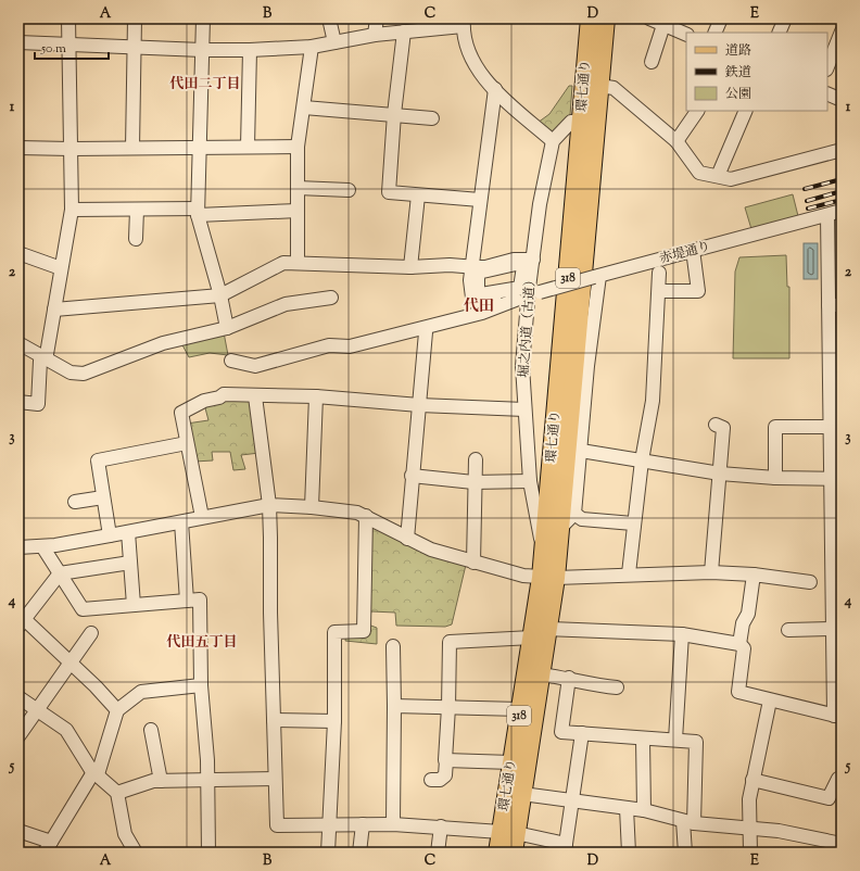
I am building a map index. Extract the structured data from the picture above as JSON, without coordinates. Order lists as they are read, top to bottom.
{
  "streets": {
    "main road": ["環七通り", "318"],
    "street": ["赤堤通り", "堀之内道（古道）"]
  },
  "crossings": [
    ["環七通り", "堀之内道（古道）"],
    ["赤堤通り", "堀之内道（古道）"]
  ],
  "districts": ["代田二丁目", "代田", "代田五丁目"],
  "legend": ["道路", "鉄道", "公園"],
  "scale_bar": "50 m",
  "grid": {
    "columns": [
      "A",
      "B",
      "C",
      "D",
      "E"
    ],
    "rows": [
      "1",
      "2",
      "3",
      "4",
      "5"
    ]
  }
}
